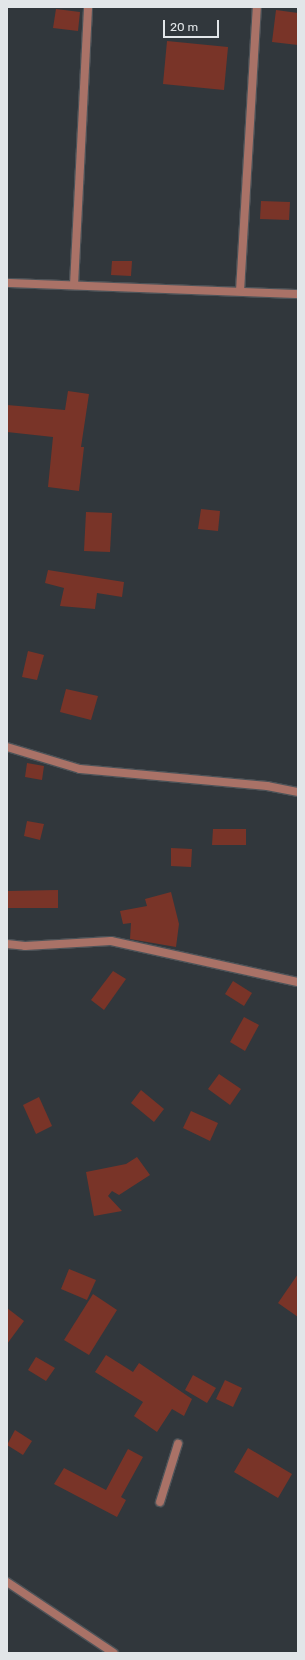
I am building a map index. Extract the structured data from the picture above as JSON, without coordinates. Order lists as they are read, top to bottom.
{
  "scale_bar": "20 m"
}
